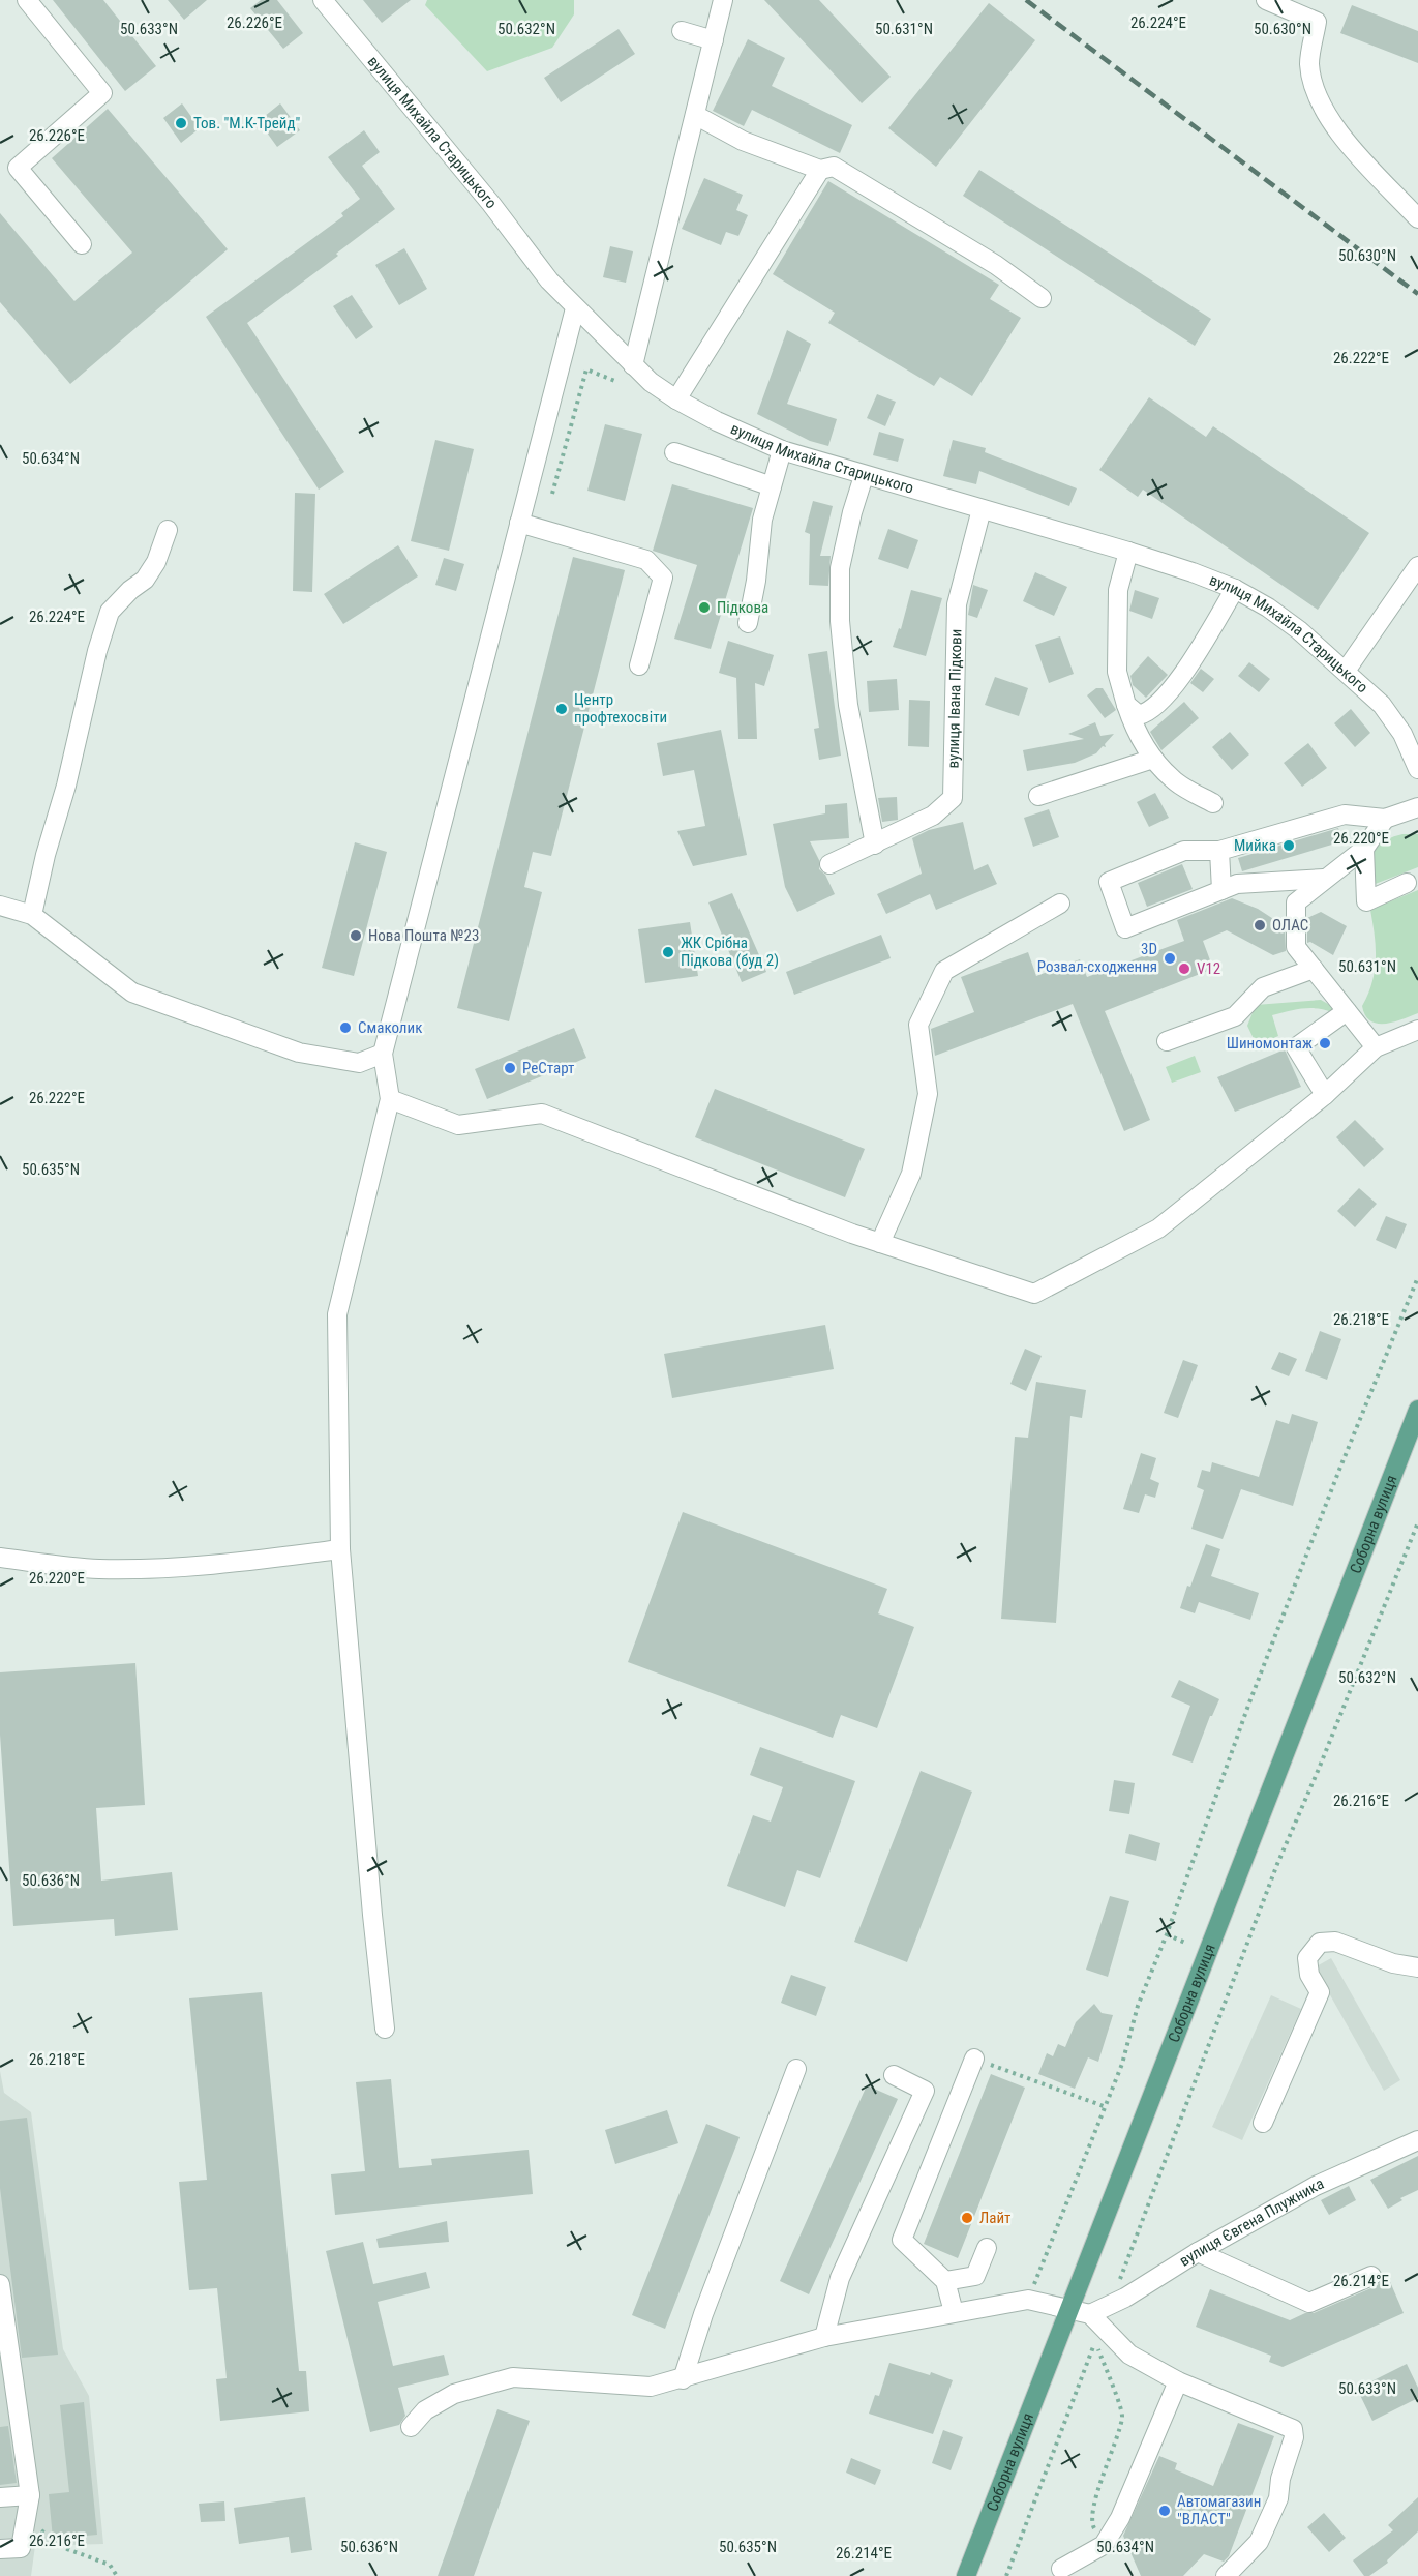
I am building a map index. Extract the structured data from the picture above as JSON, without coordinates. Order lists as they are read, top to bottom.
{
  "streets": {
    "main road": ["Соборна вулиця"],
    "street": ["вулиця Михайла Старицького", "вулиця Івана Підкови", "вулиця Євгена Плужника"]
  },
  "crossings": [
    ["вулиця Михайла Старицького", "вулиця Івана Підкови"]
  ],
  "places": [
    "Тов. \"М.К-Трейд\"",
    "Підкова",
    "Центр профтехосвіти",
    "Мийка",
    "ОЛАС",
    "Нова Пошта №23",
    "ЖК Срібна Підкова (буд 2)",
    "3D Розвал-сходження",
    "V12",
    "Смаколик",
    "Шиномонтаж",
    "РеСтарт",
    "Лайт",
    "Автомагазин \"ВЛАСТ\""
  ],
  "coordinates": [
    "26.226°E",
    "26.224°E",
    "50.633°N",
    "50.632°N",
    "50.631°N",
    "50.630°N",
    "26.222°E",
    "50.634°N",
    "26.220°E",
    "50.635°N",
    "26.218°E",
    "26.216°E",
    "50.636°N",
    "26.214°E"
  ]
}
